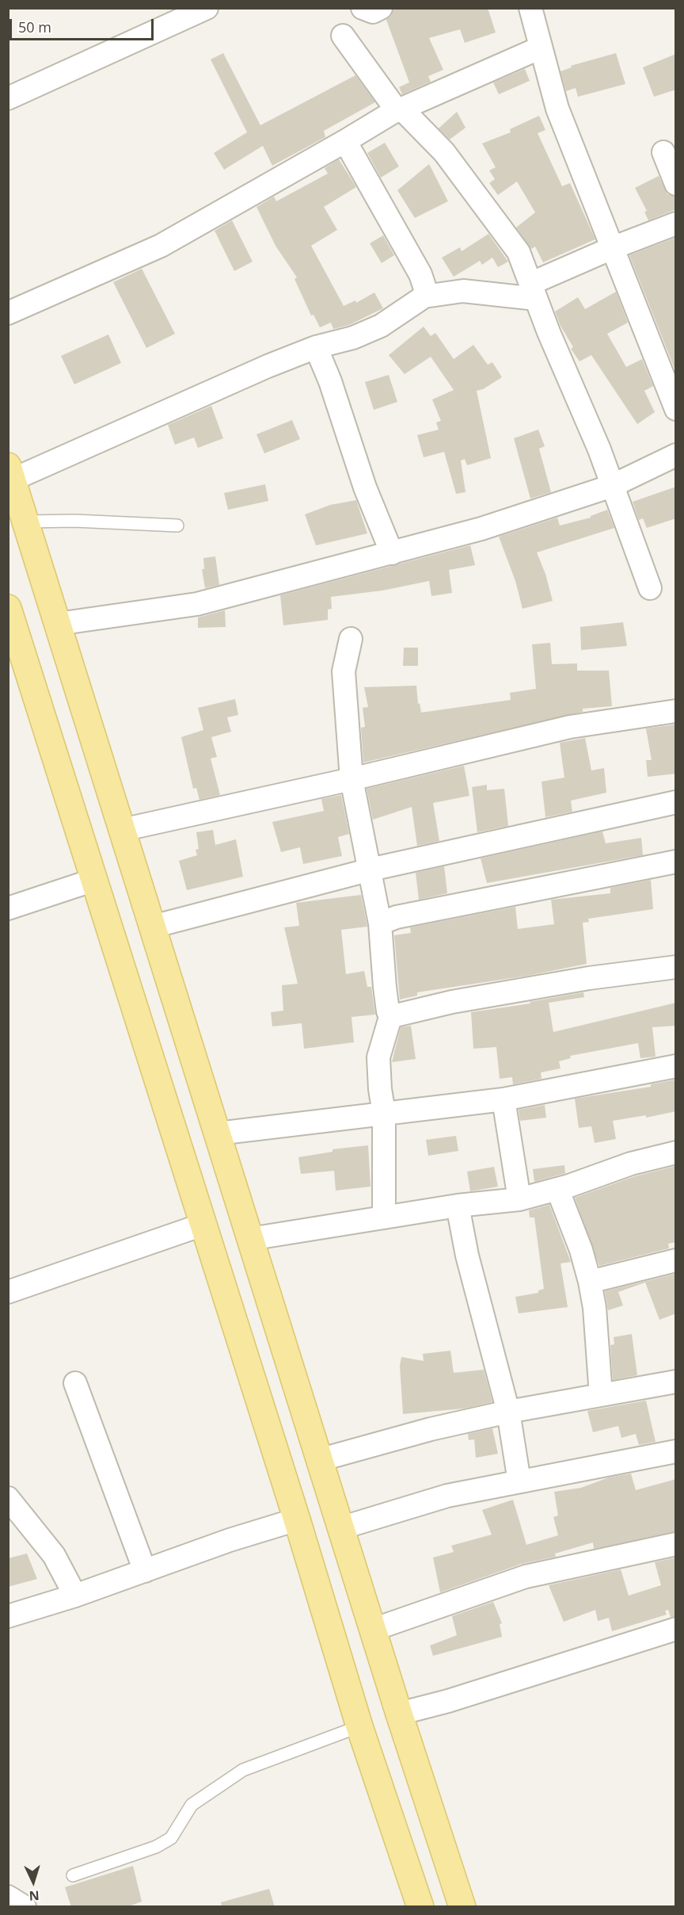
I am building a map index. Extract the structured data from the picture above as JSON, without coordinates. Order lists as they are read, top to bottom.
{
  "scale_bar": "50 m",
  "north": "bottom"
}
